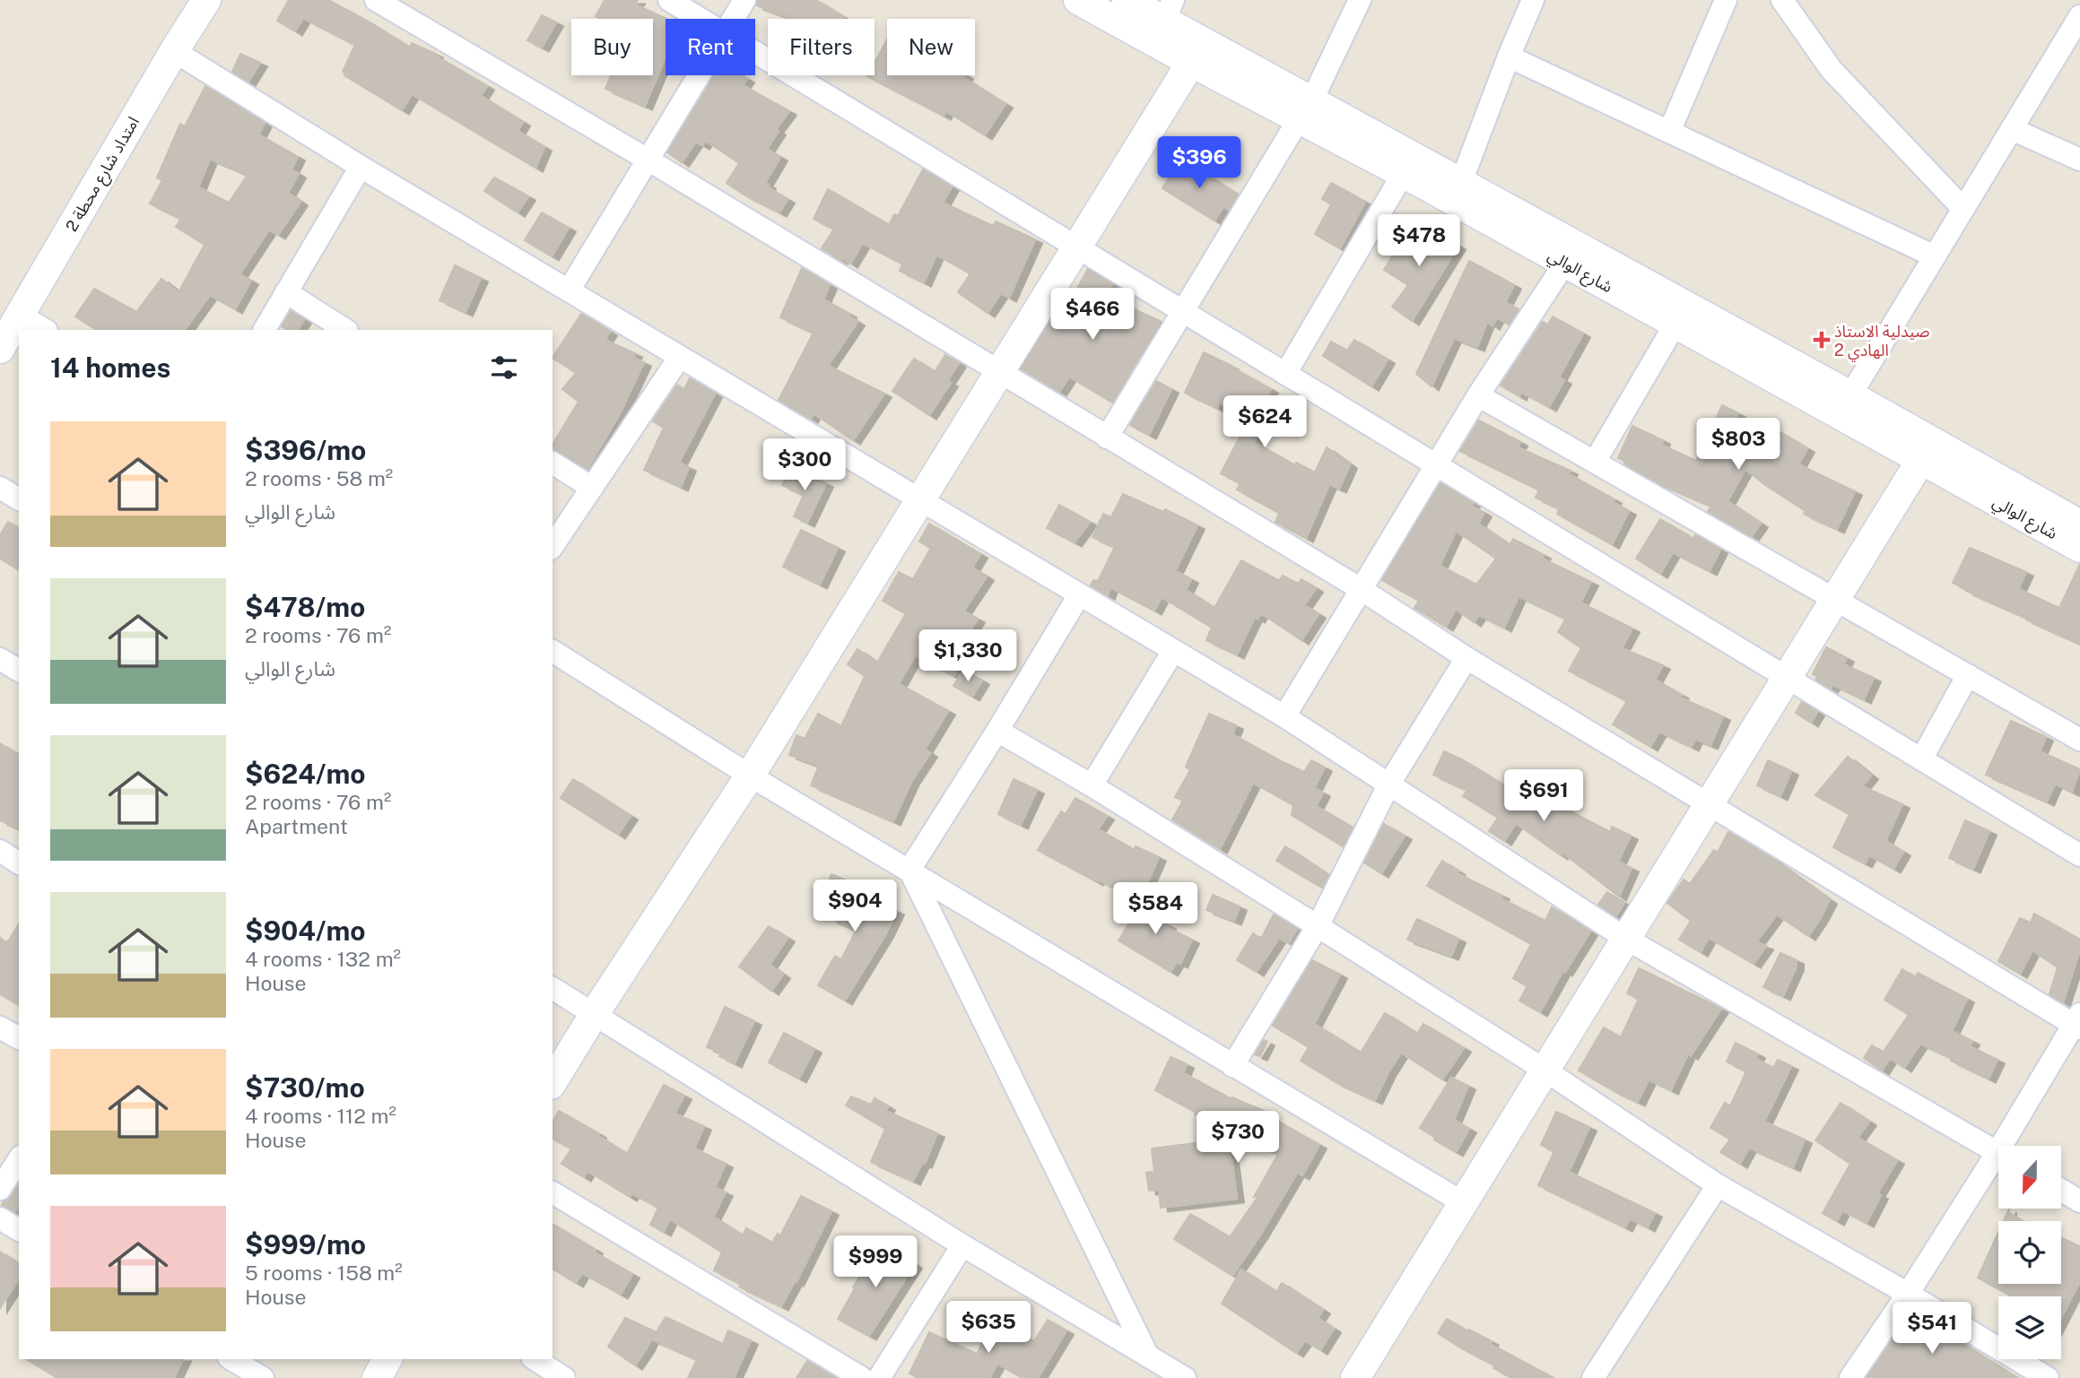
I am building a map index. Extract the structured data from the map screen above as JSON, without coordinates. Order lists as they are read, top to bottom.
{
  "streets": {
    "street": ["امتداد شارع محطة 2", "شارع الوالي"]
  },
  "places": {
    "health": ["صيدلية الاستاذ الهادي 2"]
  },
  "north": "bottom",
  "page": {
    "chip": [
      "Buy",
      "Rent",
      "Filters",
      "New"
    ],
    "price": [
      "$396",
      "$478",
      "$466",
      "$624",
      "$803",
      "$300",
      "$1,330",
      "$691",
      "$904",
      "$584",
      "$730",
      "$999",
      "$635",
      "$541"
    ],
    "heading": "14 homes",
    "list": [
      {
        "name": "$396/mo",
        "note": "2 rooms · 58 m² · شارع الوالي"
      },
      {
        "name": "$478/mo",
        "note": "2 rooms · 76 m² · شارع الوالي"
      },
      {
        "name": "$624/mo",
        "note": "2 rooms · 76 m² · Apartment"
      },
      {
        "name": "$904/mo",
        "note": "4 rooms · 132 m² · House"
      },
      {
        "name": "$730/mo",
        "note": "4 rooms · 112 m² · House"
      },
      {
        "name": "$999/mo",
        "note": "5 rooms · 158 m² · House"
      }
    ]
  }
}
